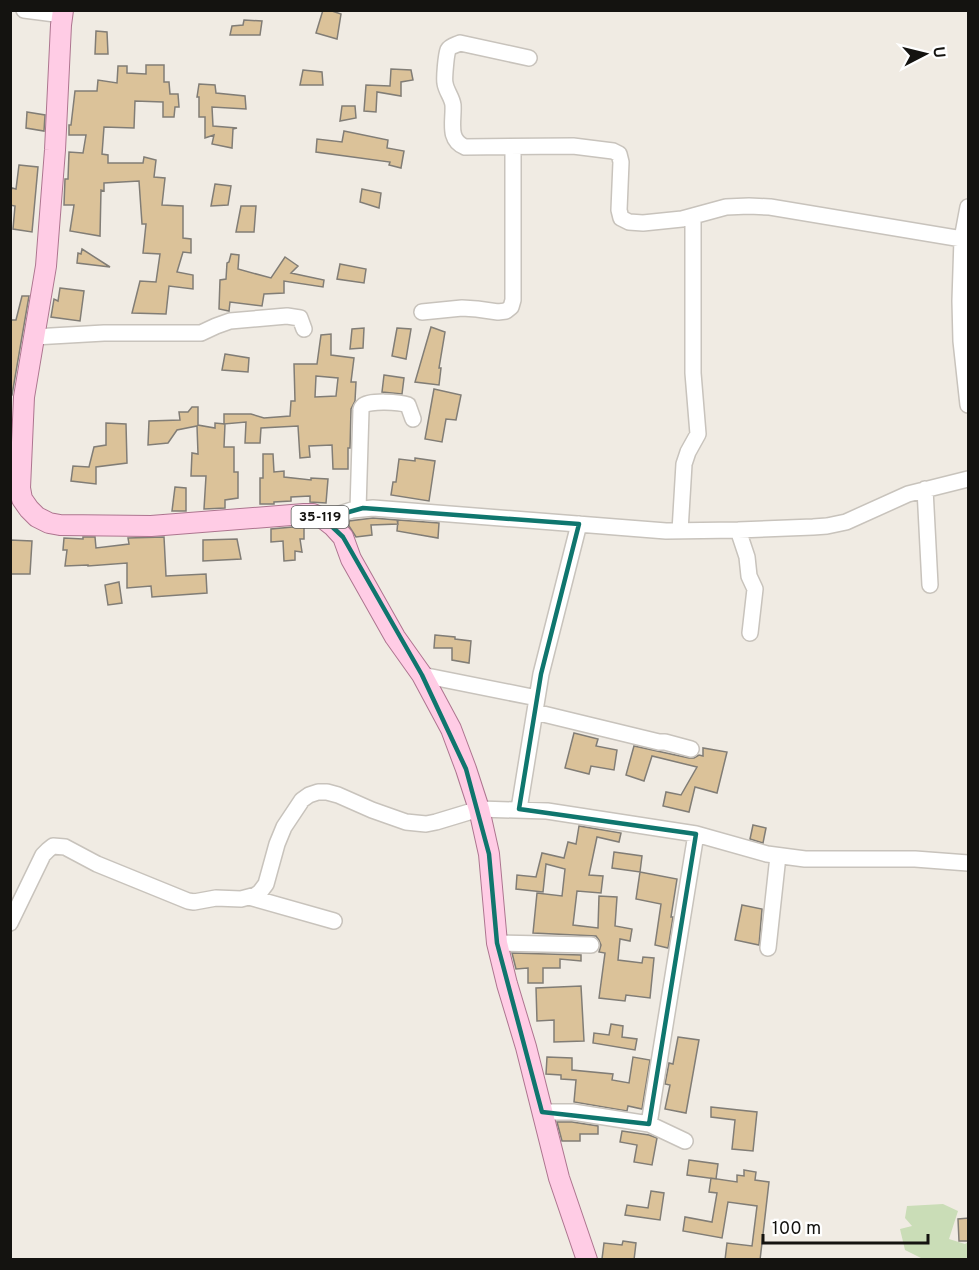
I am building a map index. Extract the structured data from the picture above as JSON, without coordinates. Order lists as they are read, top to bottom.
{
  "streets": {
    "main road": ["35-119"]
  },
  "scale_bar": "100 m",
  "north": "right"
}
